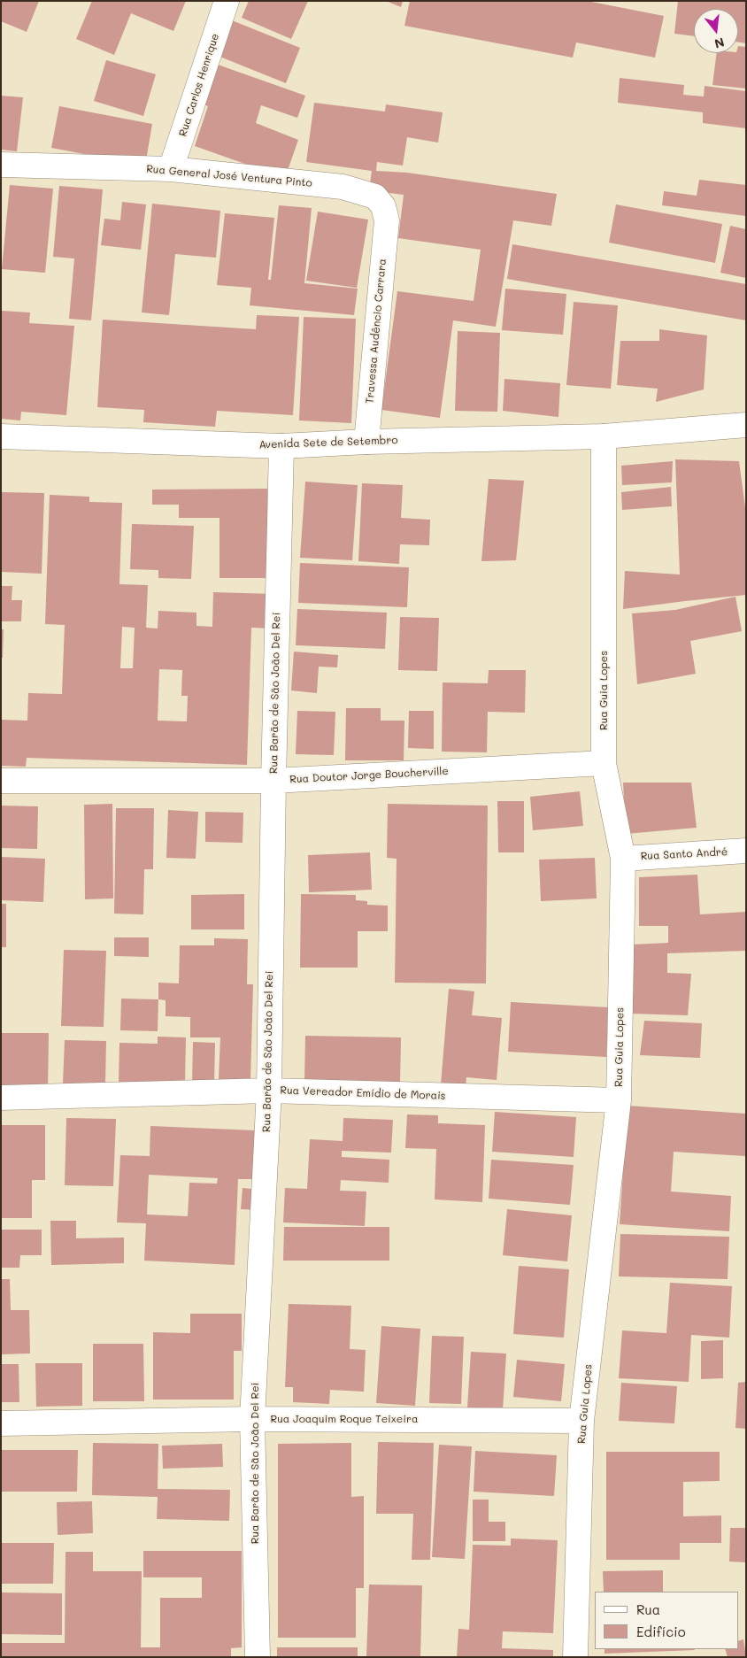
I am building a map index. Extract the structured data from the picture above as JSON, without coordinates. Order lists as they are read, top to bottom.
{
  "streets": {
    "street": [
      "Rua Carlos Henrique",
      "Rua General José Ventura Pinto",
      "Travessa Audêncio Carrara",
      "Avenida Sete de Setembro",
      "Rua Guia Lopes",
      "Rua Barão de São João Del Rei",
      "Rua Doutor Jorge Boucherville",
      "Rua Santo André",
      "Rua Vereador Emídio de Morais",
      "Rua Joaquim Roque Teixeira"
    ]
  },
  "crossings": [
    ["Rua Carlos Henrique", "Rua General José Ventura Pinto"],
    ["Rua General José Ventura Pinto", "Travessa Audêncio Carrara"],
    ["Travessa Audêncio Carrara", "Avenida Sete de Setembro"],
    ["Avenida Sete de Setembro", "Rua Guia Lopes"],
    ["Avenida Sete de Setembro", "Rua Barão de São João Del Rei"],
    ["Rua Guia Lopes", "Rua Doutor Jorge Boucherville"],
    ["Rua Guia Lopes", "Rua Santo André"],
    ["Rua Guia Lopes", "Rua Vereador Emídio de Morais"],
    ["Rua Guia Lopes", "Rua Joaquim Roque Teixeira"],
    ["Rua Barão de São João Del Rei", "Rua Doutor Jorge Boucherville"],
    ["Rua Barão de São João Del Rei", "Rua Vereador Emídio de Morais"],
    ["Rua Barão de São João Del Rei", "Rua Joaquim Roque Teixeira"]
  ],
  "legend": ["Rua", "Edifício"],
  "north": "bottom"
}
